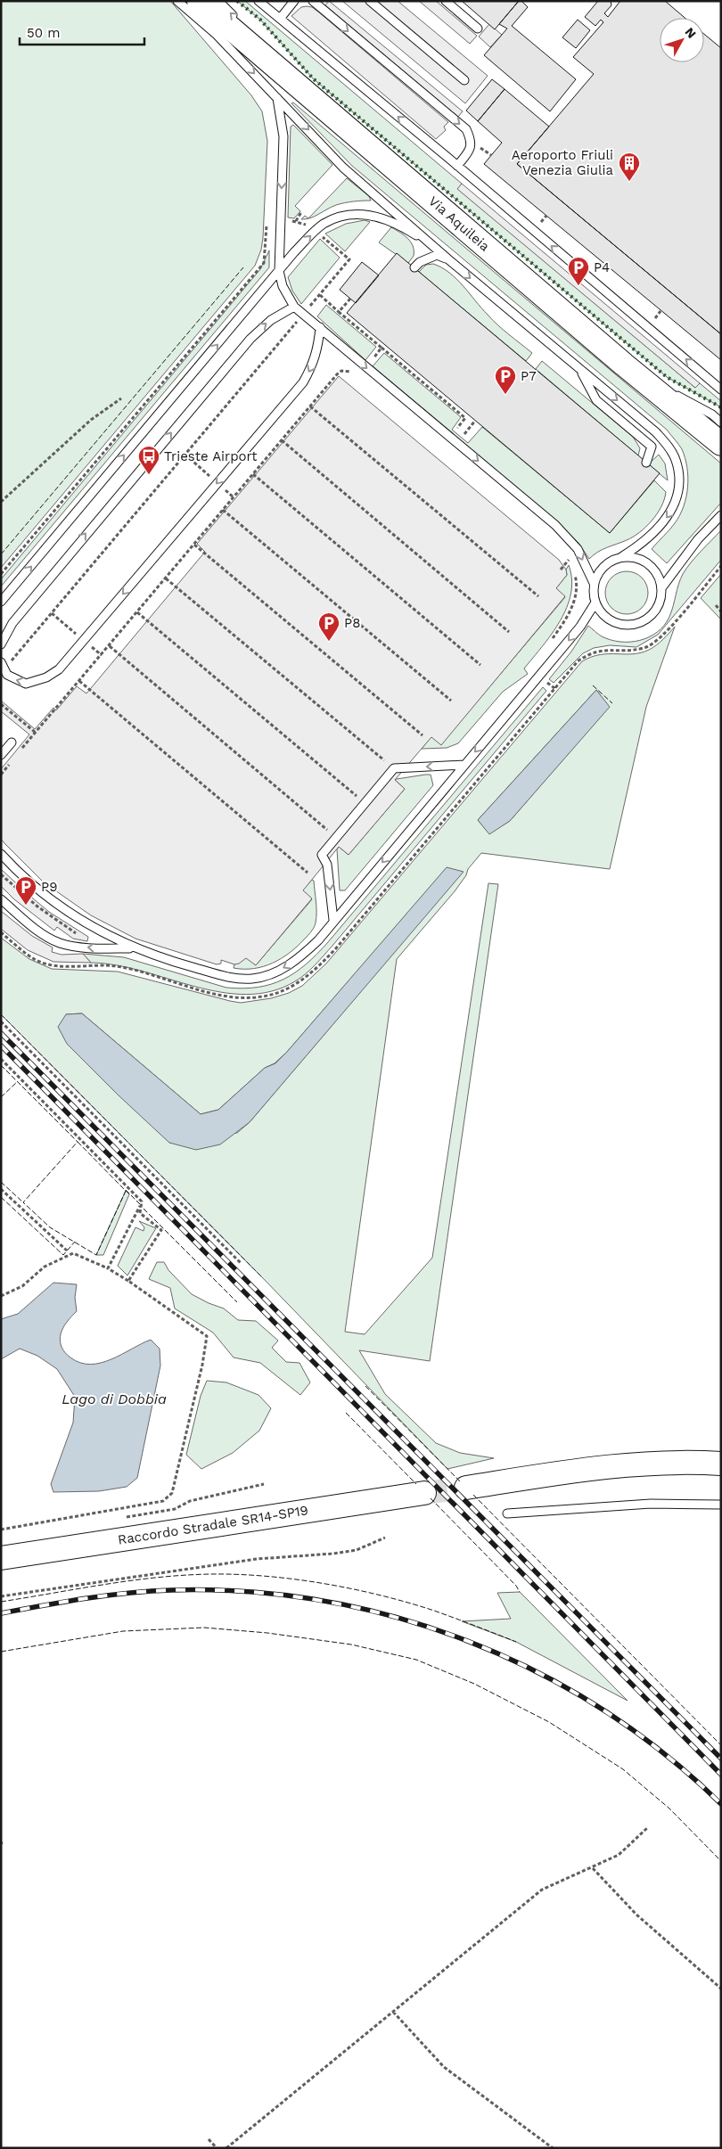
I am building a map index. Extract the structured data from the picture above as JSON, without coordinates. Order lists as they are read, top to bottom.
{
  "streets": {
    "main road": ["Via Aquileia", "Raccordo Stradale SR14-SP19"]
  },
  "water": ["Lago di Dobbia"],
  "places": {
    "building": ["Aeroporto Friuli Venezia Giulia"],
    "parking": [
      "P4",
      "P7",
      "P8",
      "P9"
    ],
    "bus stop": ["Trieste Airport"]
  },
  "scale_bar": "50 m",
  "north": "top right"
}
